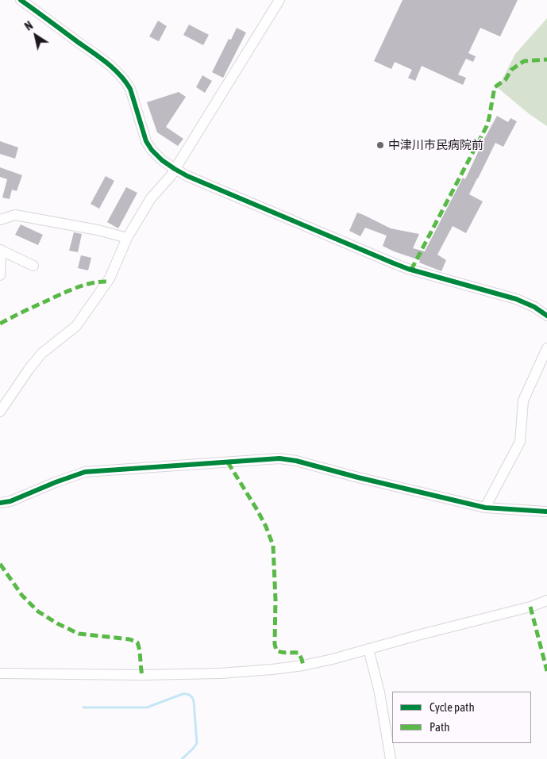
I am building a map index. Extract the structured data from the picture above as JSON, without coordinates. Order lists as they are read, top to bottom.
{
  "places": ["中津川市民病院前"],
  "legend": ["Cycle path", "Path"],
  "north": "top left"
}
